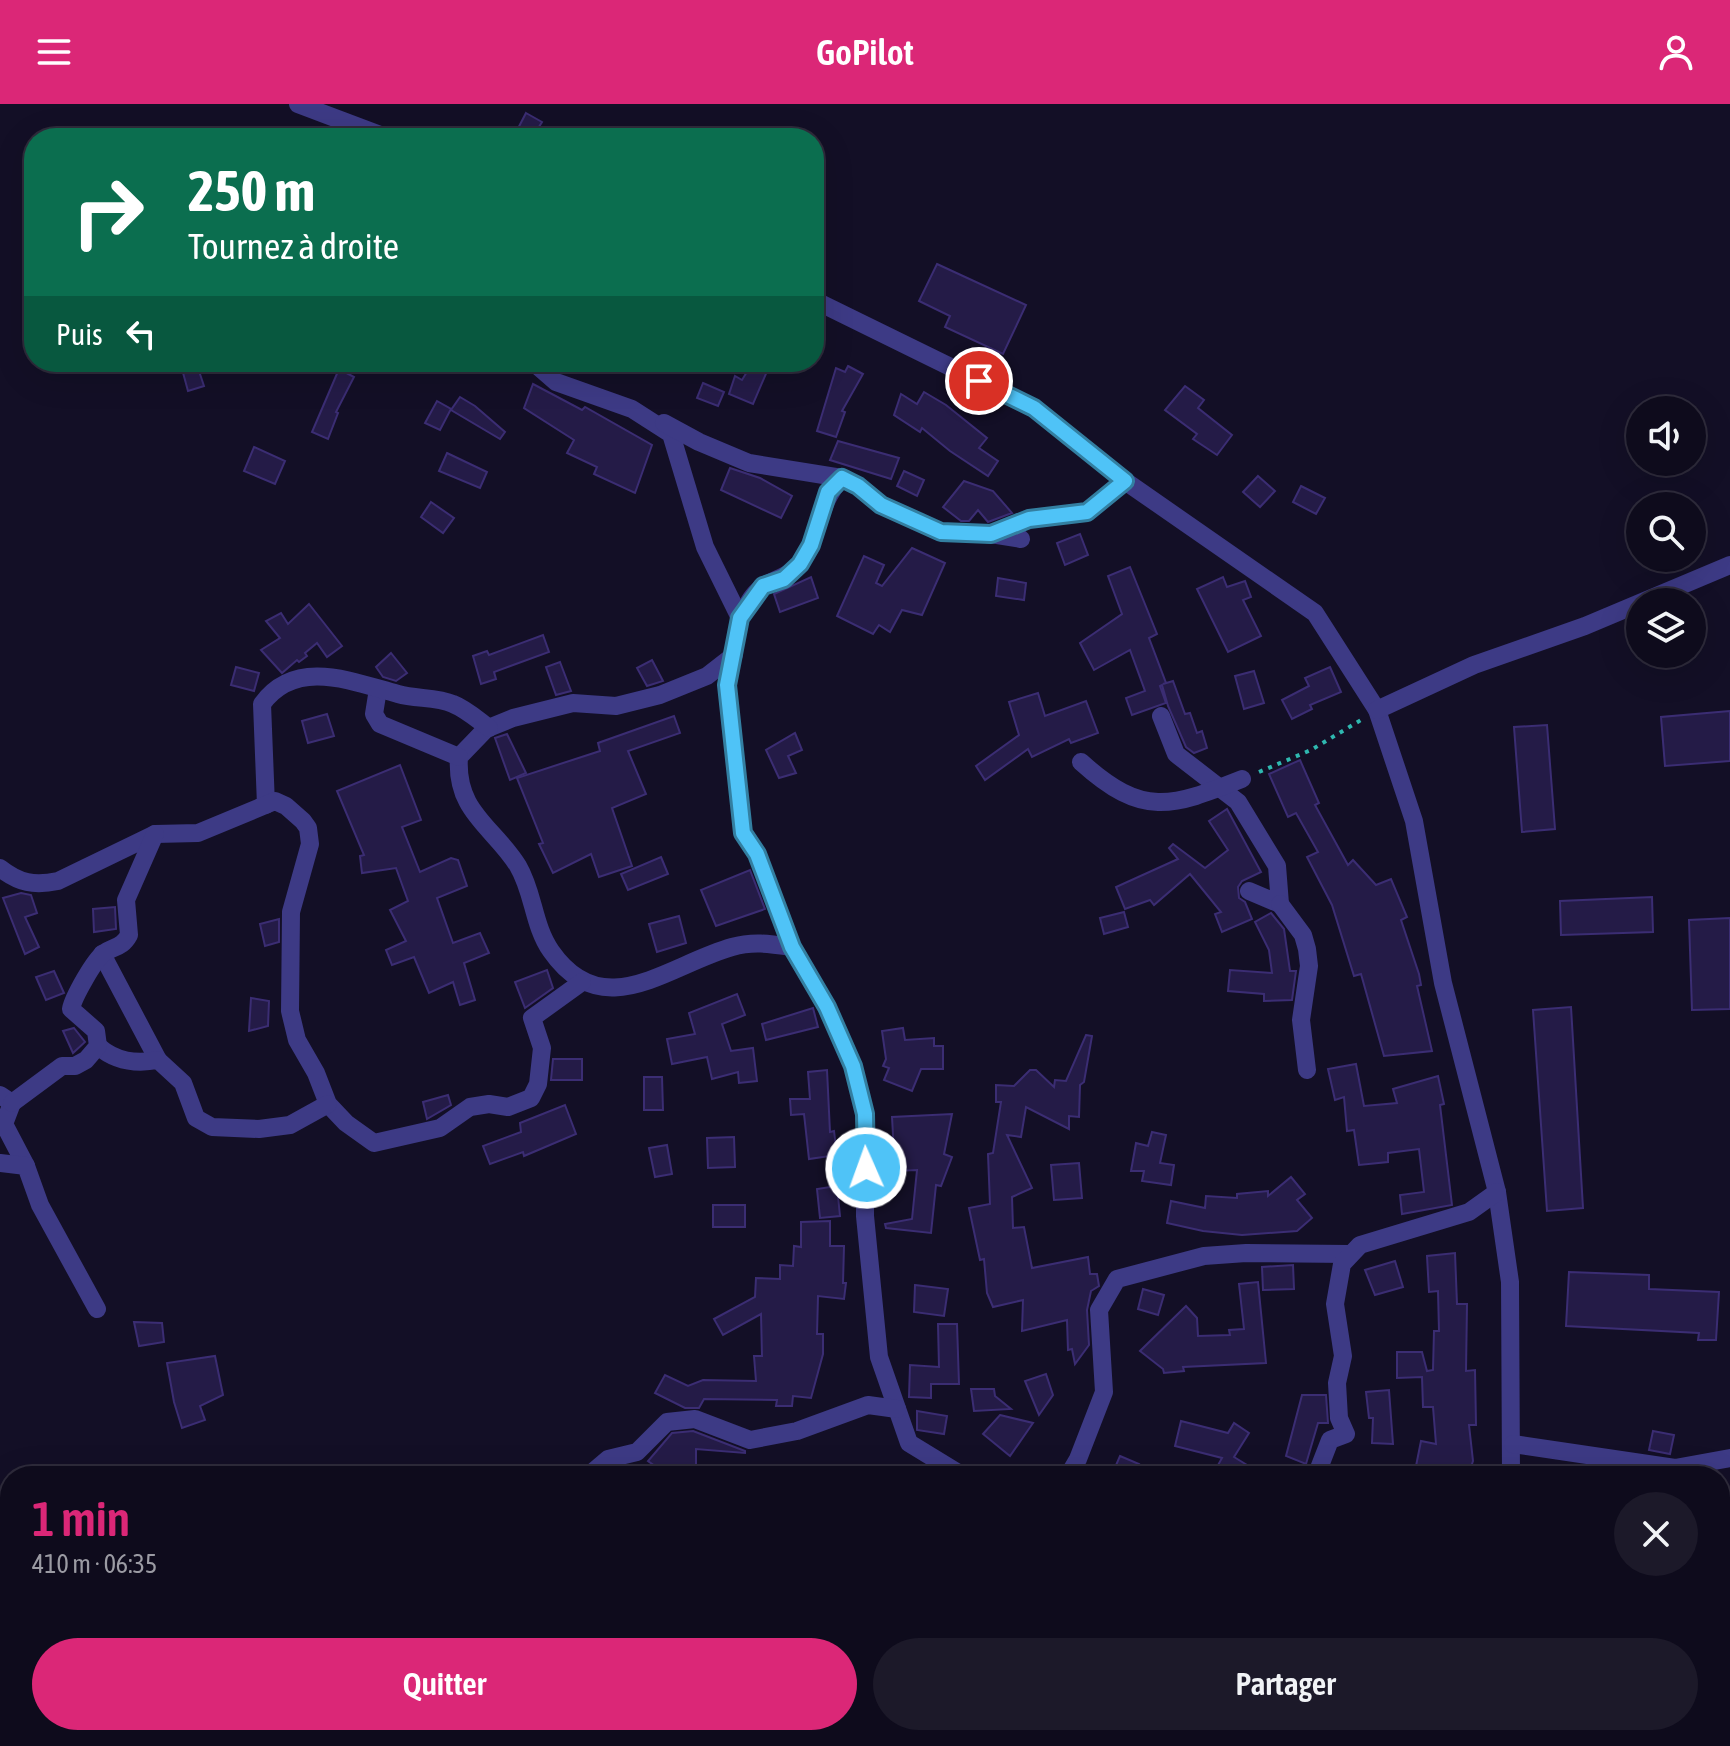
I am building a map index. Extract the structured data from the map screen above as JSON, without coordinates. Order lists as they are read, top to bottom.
{
  "page": {
    "header": "GoPilot",
    "turn": ["250 m", "Tournez à droite"],
    "then": "Puis",
    "heading": ["1 min", "410 m · 06:35"],
    "buttons": ["Quitter", "Partager"]
  }
}
